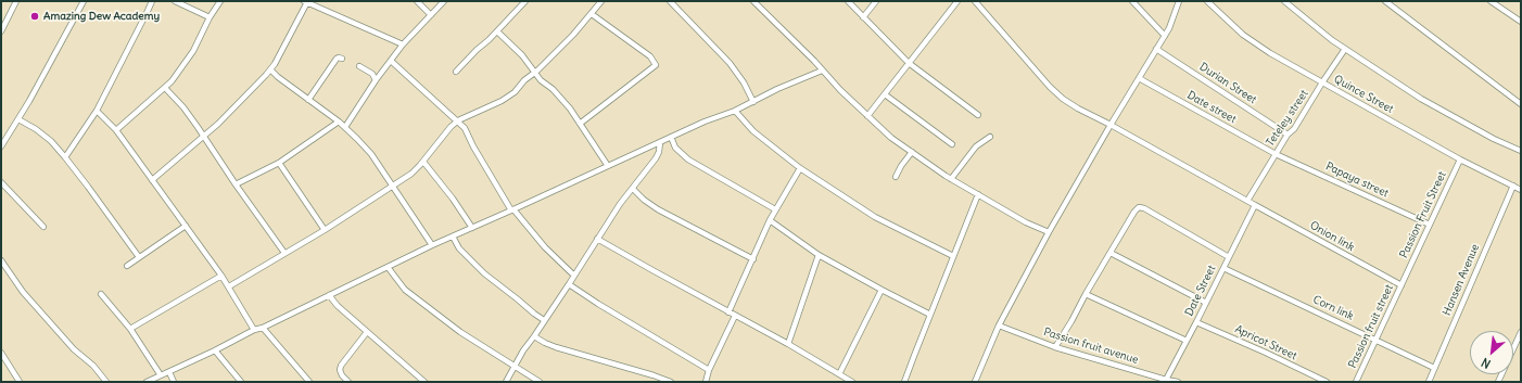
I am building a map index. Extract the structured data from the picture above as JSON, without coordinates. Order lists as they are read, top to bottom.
{
  "streets": {
    "street": [
      "Durian Street",
      "Quince Street",
      "Date street",
      "Teteley street",
      "Papaya street",
      "Passion Fruit Street",
      "Onion link",
      "Hansen Avenue",
      "Date Street",
      "Corn link",
      "Passion fruit street",
      "Apricot Street",
      "Passion fruit avenue"
    ]
  },
  "crossings": [
    ["Durian Street", "Teteley street"],
    ["Quince Street", "Teteley street"],
    ["Quince Street", "Passion Fruit Street"],
    ["Quince Street", "Hansen Avenue"],
    ["Date street", "Teteley street"],
    ["Date street", "Papaya street"],
    ["Teteley street", "Papaya street"],
    ["Teteley street", "Onion link"],
    ["Papaya street", "Passion Fruit Street"],
    ["Passion Fruit Street", "Passion fruit street"],
    ["Onion link", "Date Street"],
    ["Onion link", "Passion fruit street"],
    ["Hansen Avenue", "Corn link"],
    ["Date Street", "Corn link"],
    ["Date Street", "Apricot Street"],
    ["Date Street", "Passion fruit avenue"],
    ["Corn link", "Passion fruit street"]
  ],
  "places": ["Amazing Dew Academy"],
  "north": "bottom left"
}
